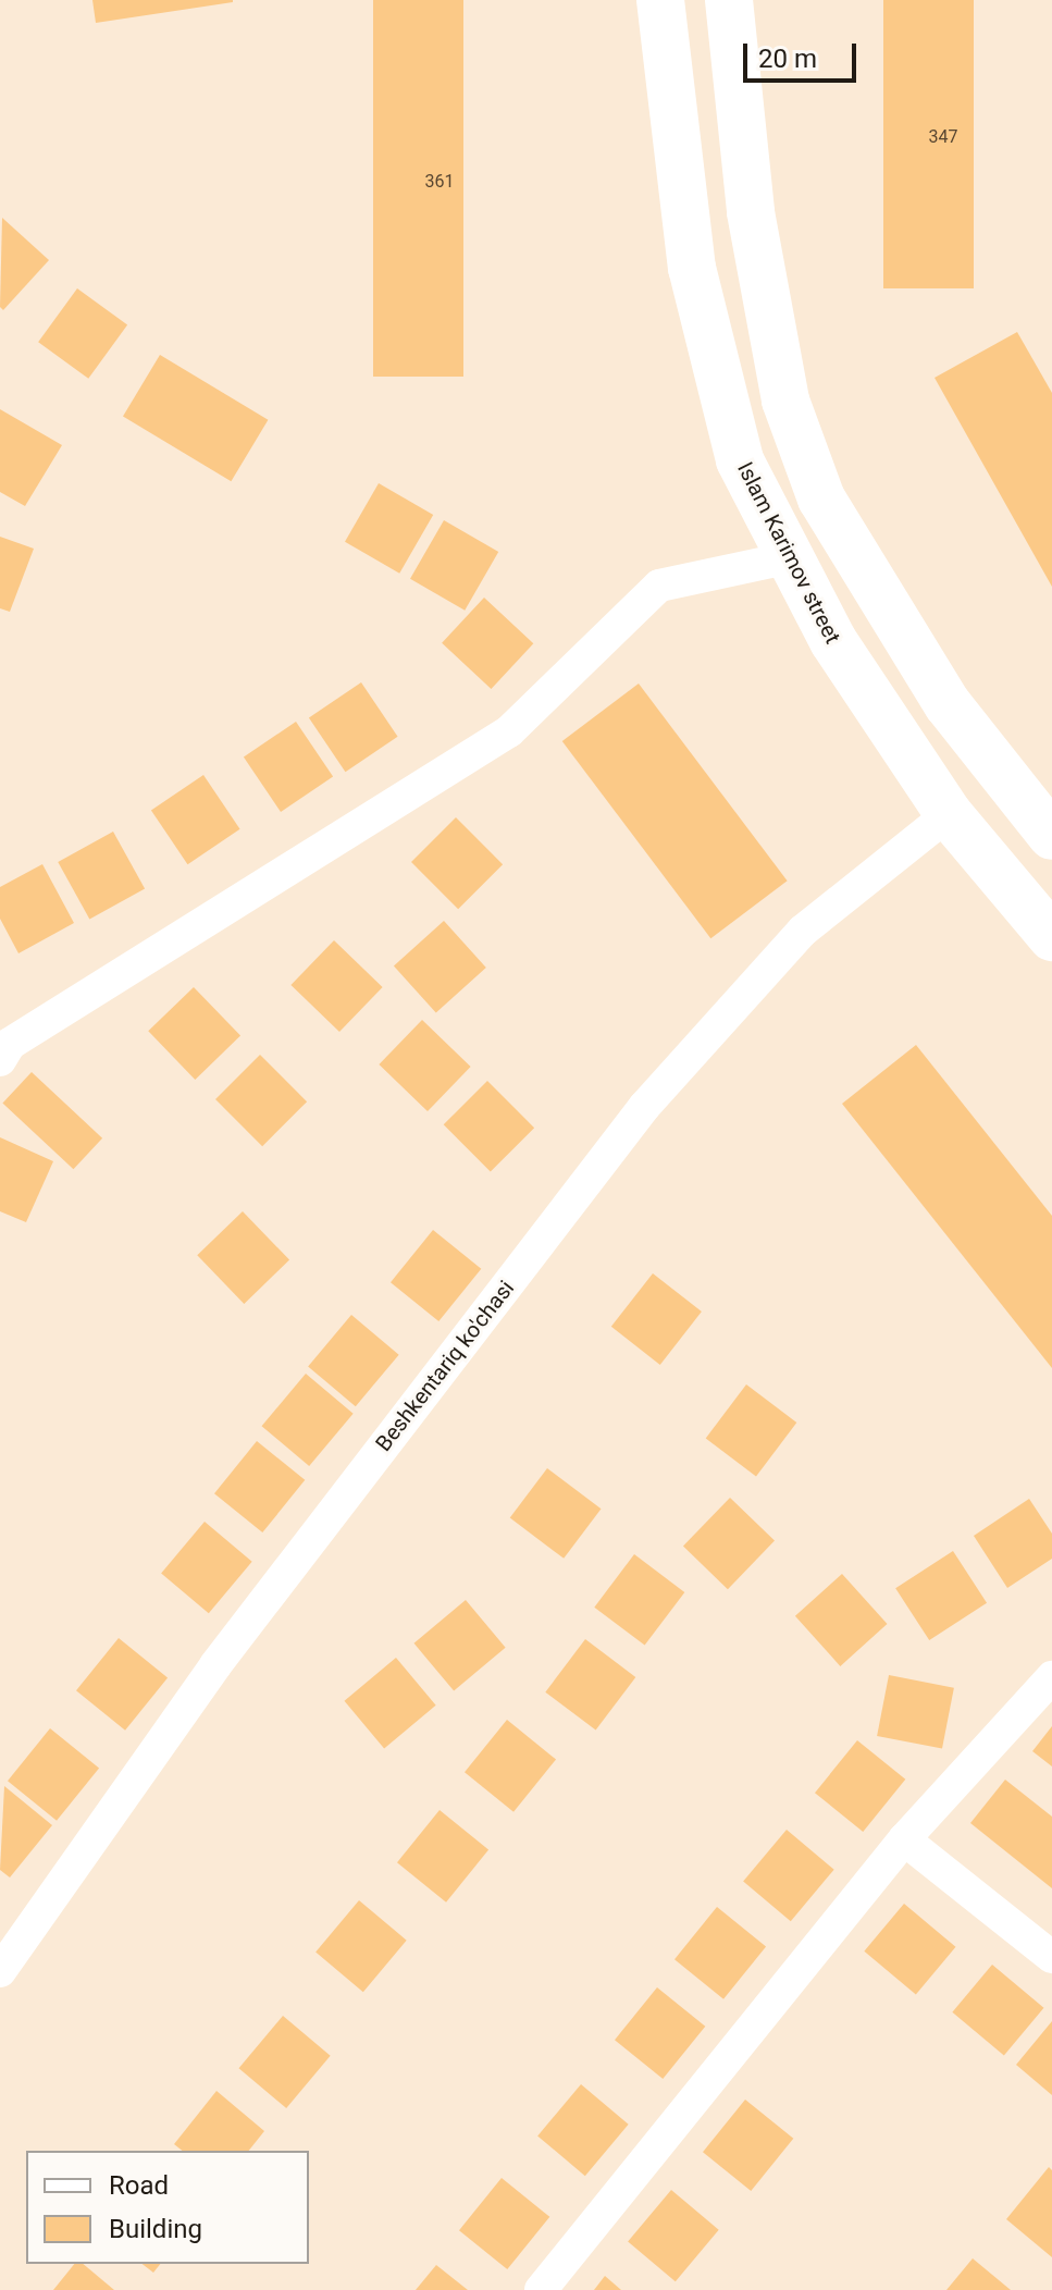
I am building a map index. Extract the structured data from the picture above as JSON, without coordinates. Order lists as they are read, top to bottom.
{
  "streets": {
    "main road": ["Islam Karimov street"],
    "street": ["Beshkentariq ko'chasi"]
  },
  "crossings": [
    ["Islam Karimov street", "Beshkentariq ko'chasi"]
  ],
  "house_numbers": ["347", "361"],
  "legend": ["Road", "Building"],
  "scale_bar": "20 m"
}
